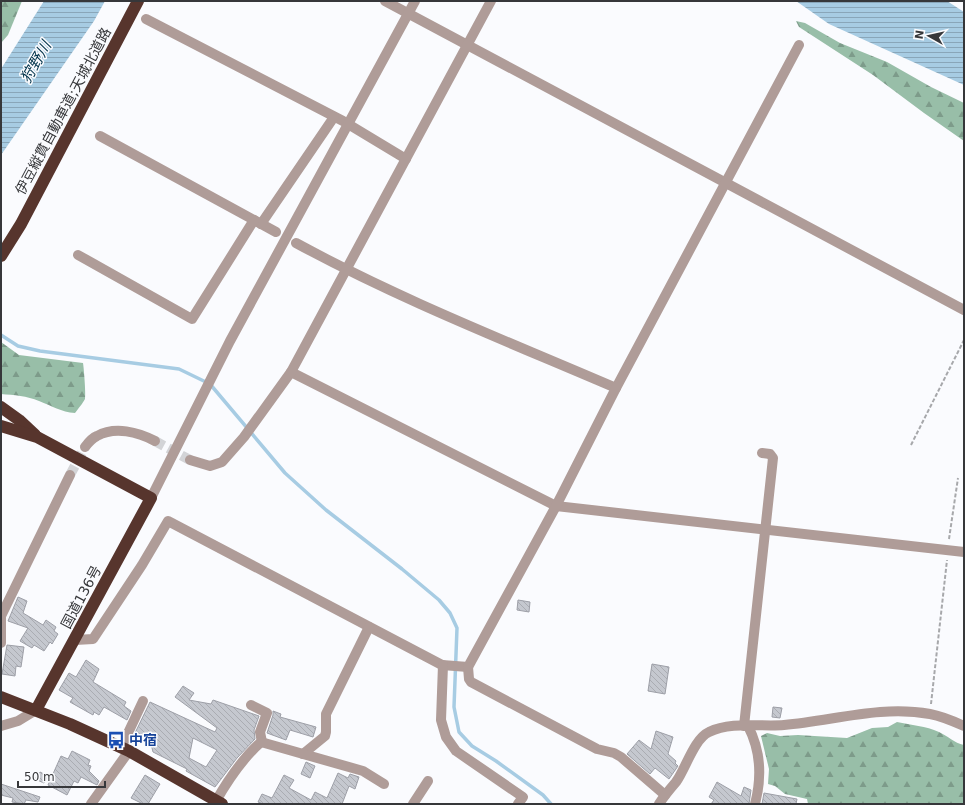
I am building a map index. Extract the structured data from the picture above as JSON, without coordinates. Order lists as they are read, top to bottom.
{
  "streets": {
    "highway": ["伊豆縦貫自動車道;天城北道路", "国道136号"]
  },
  "water": ["狩野川"],
  "places": {
    "bus stop": ["中宿"]
  },
  "scale_bar": "50 m",
  "north": "left"
}
